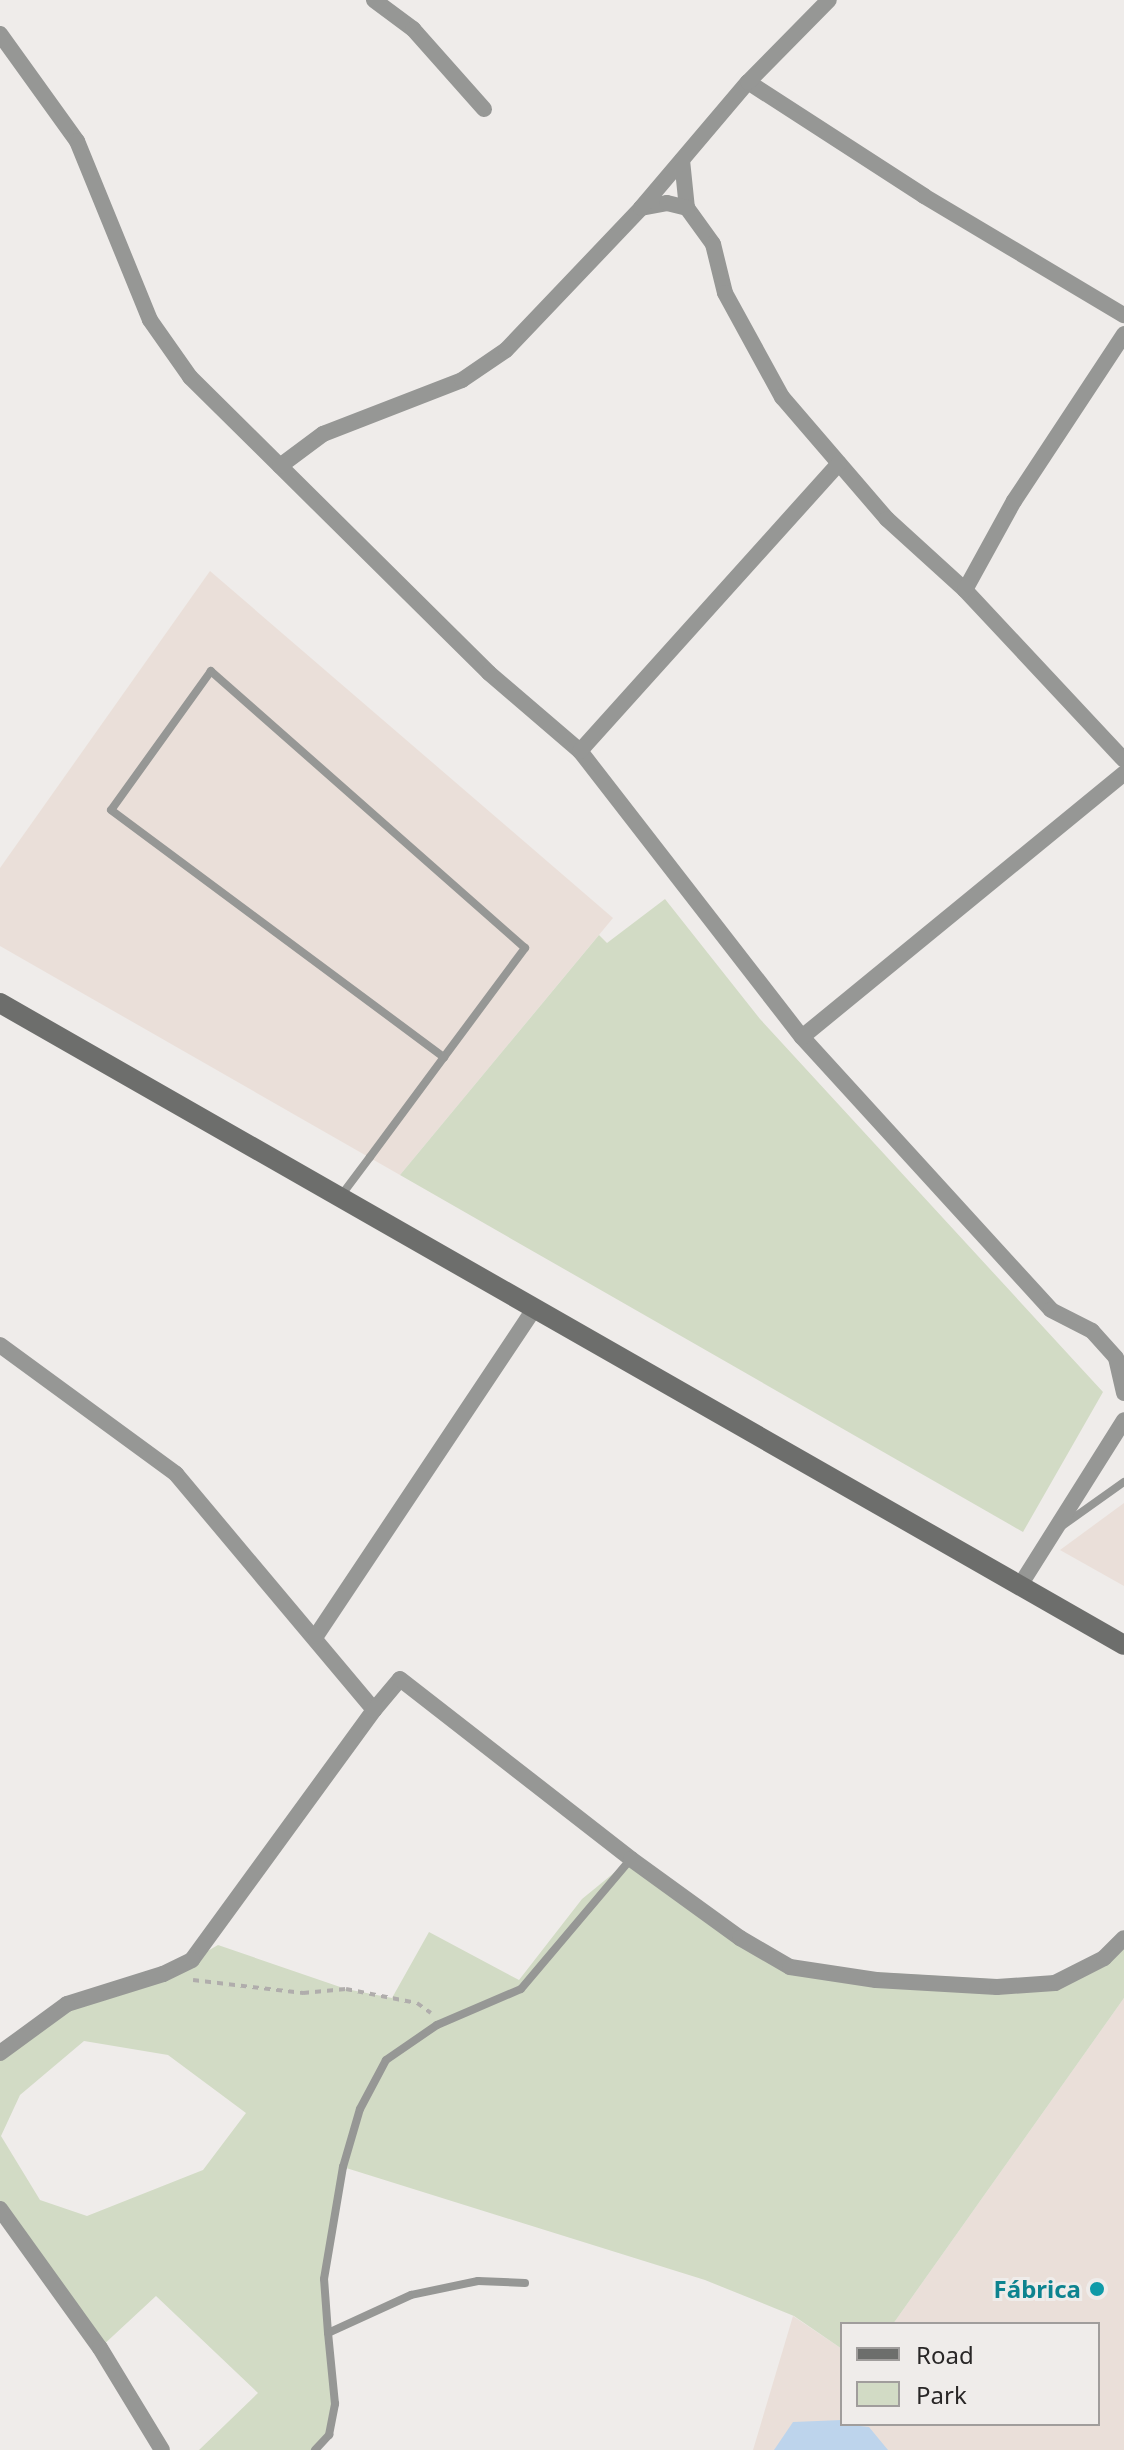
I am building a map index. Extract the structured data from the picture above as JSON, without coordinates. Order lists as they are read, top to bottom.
{
  "places": ["Fábrica"],
  "legend": ["Road", "Park"]
}
